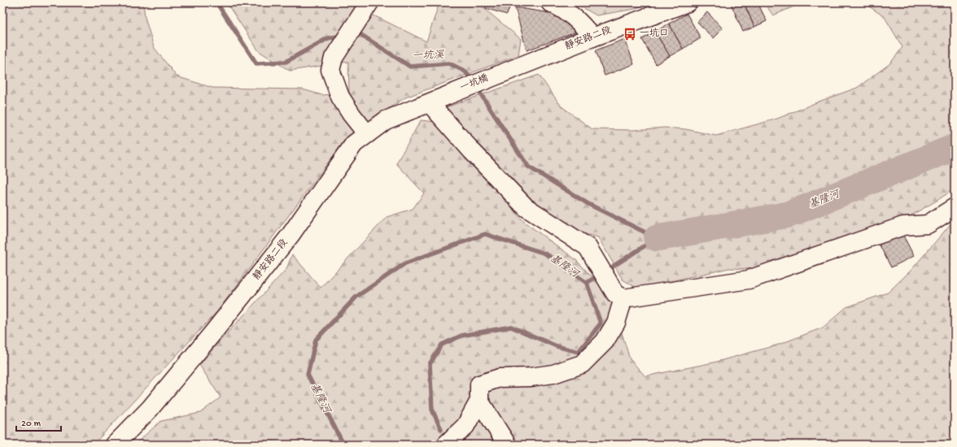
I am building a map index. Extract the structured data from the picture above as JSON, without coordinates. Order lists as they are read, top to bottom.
{
  "streets": {
    "street": ["靜安路二段", "一坑橋"]
  },
  "crossings": [
    ["靜安路二段", "一坑橋"]
  ],
  "water": ["一坑溪", "基隆河"],
  "places": {
    "bus stop": ["一坑口"]
  },
  "scale_bar": "20 m"
}
